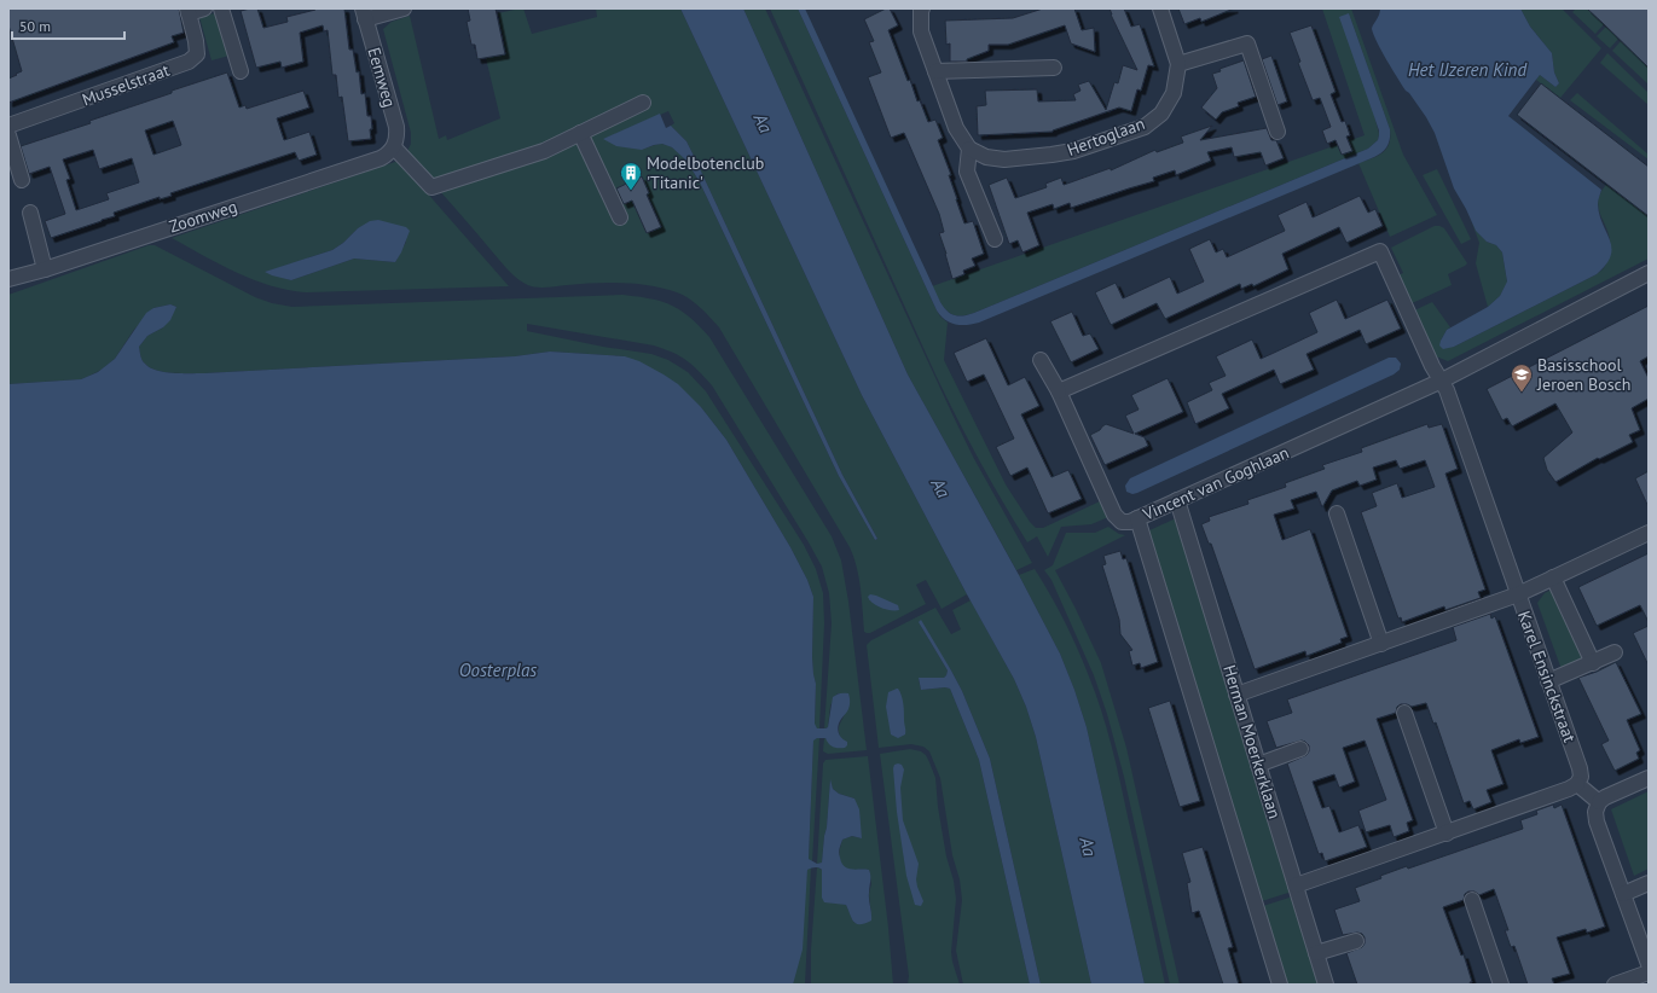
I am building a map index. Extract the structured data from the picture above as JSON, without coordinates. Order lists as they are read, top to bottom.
{
  "streets": {
    "street": [
      "Eemweg",
      "Musselstraat",
      "Hertoglaan",
      "Zoomweg",
      "Vincent van Goghlaan",
      "Karel Ensinckstraat",
      "Herman Moerkerklaan"
    ]
  },
  "crossings": [
    ["Eemweg", "Zoomweg"],
    ["Vincent van Goghlaan", "Karel Ensinckstraat"],
    ["Vincent van Goghlaan", "Herman Moerkerklaan"]
  ],
  "water": ["Het IJzeren Kind", "Aa", "Oosterplas"],
  "places": {
    "building": ["Modelbotenclub 'Titanic'"],
    "school or university": ["Basisschool Jeroen Bosch"]
  },
  "scale_bar": "50 m"
}
